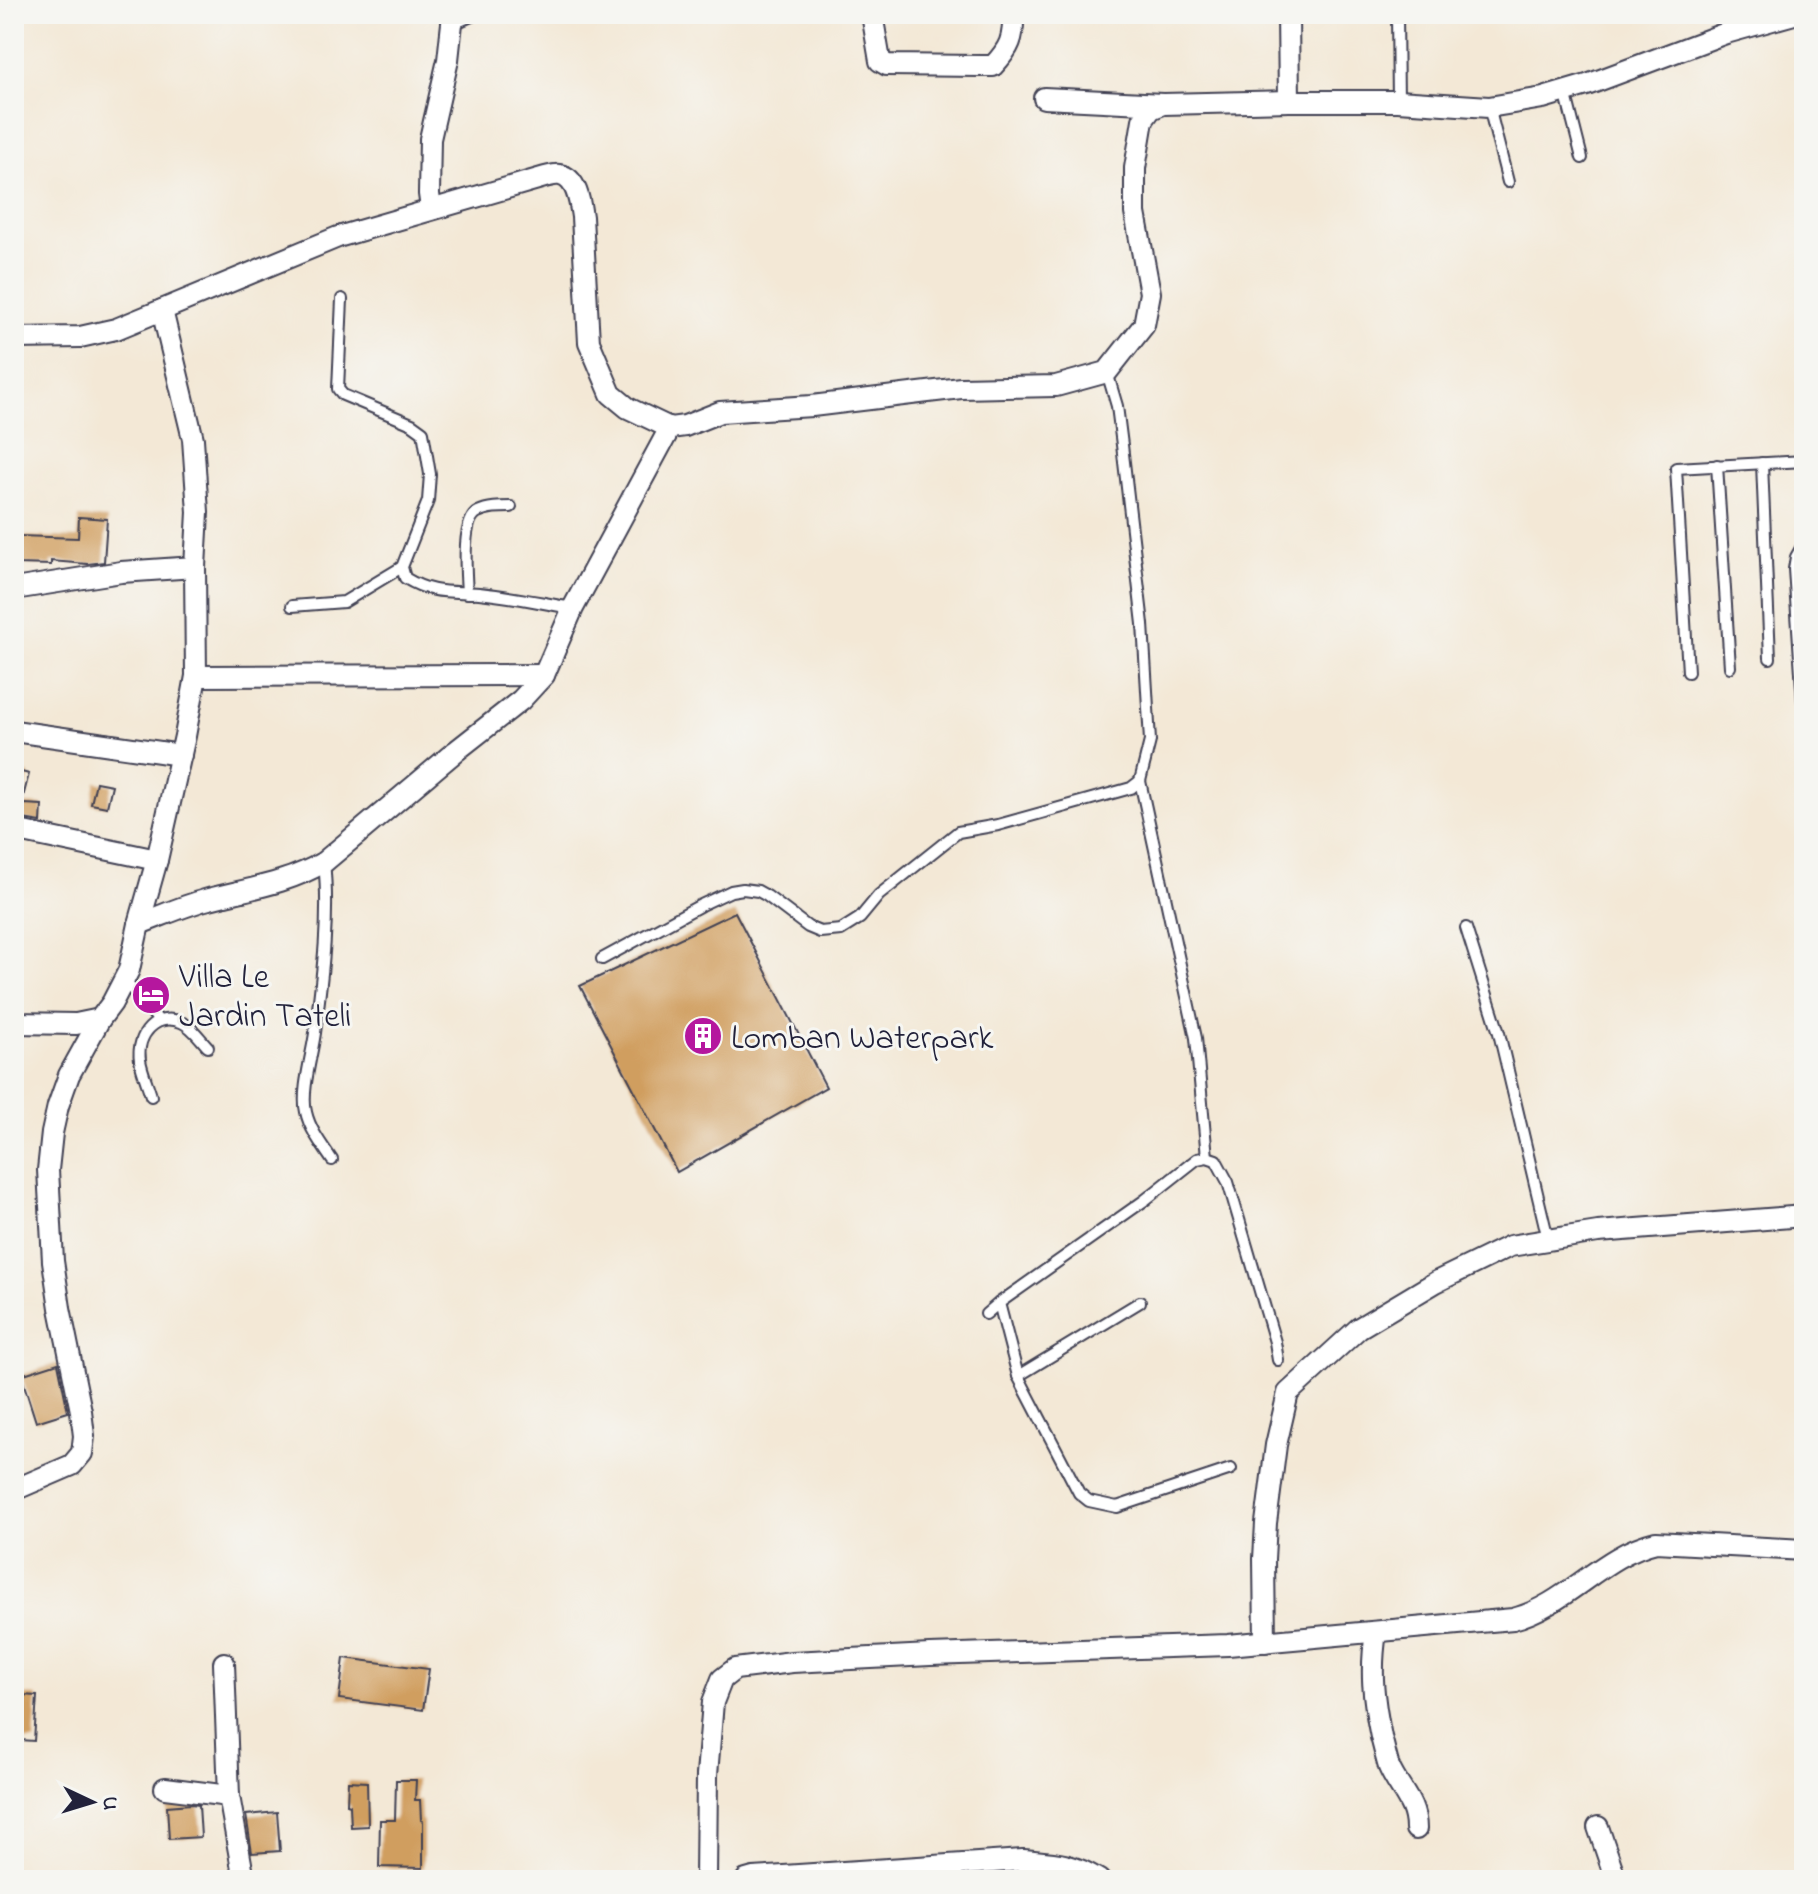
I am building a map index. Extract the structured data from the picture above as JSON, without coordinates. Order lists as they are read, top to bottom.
{
  "places": {
    "hotel": ["Villa Le Jardin Tateli"],
    "building": ["Lomban Waterpark"]
  },
  "north": "right"
}
